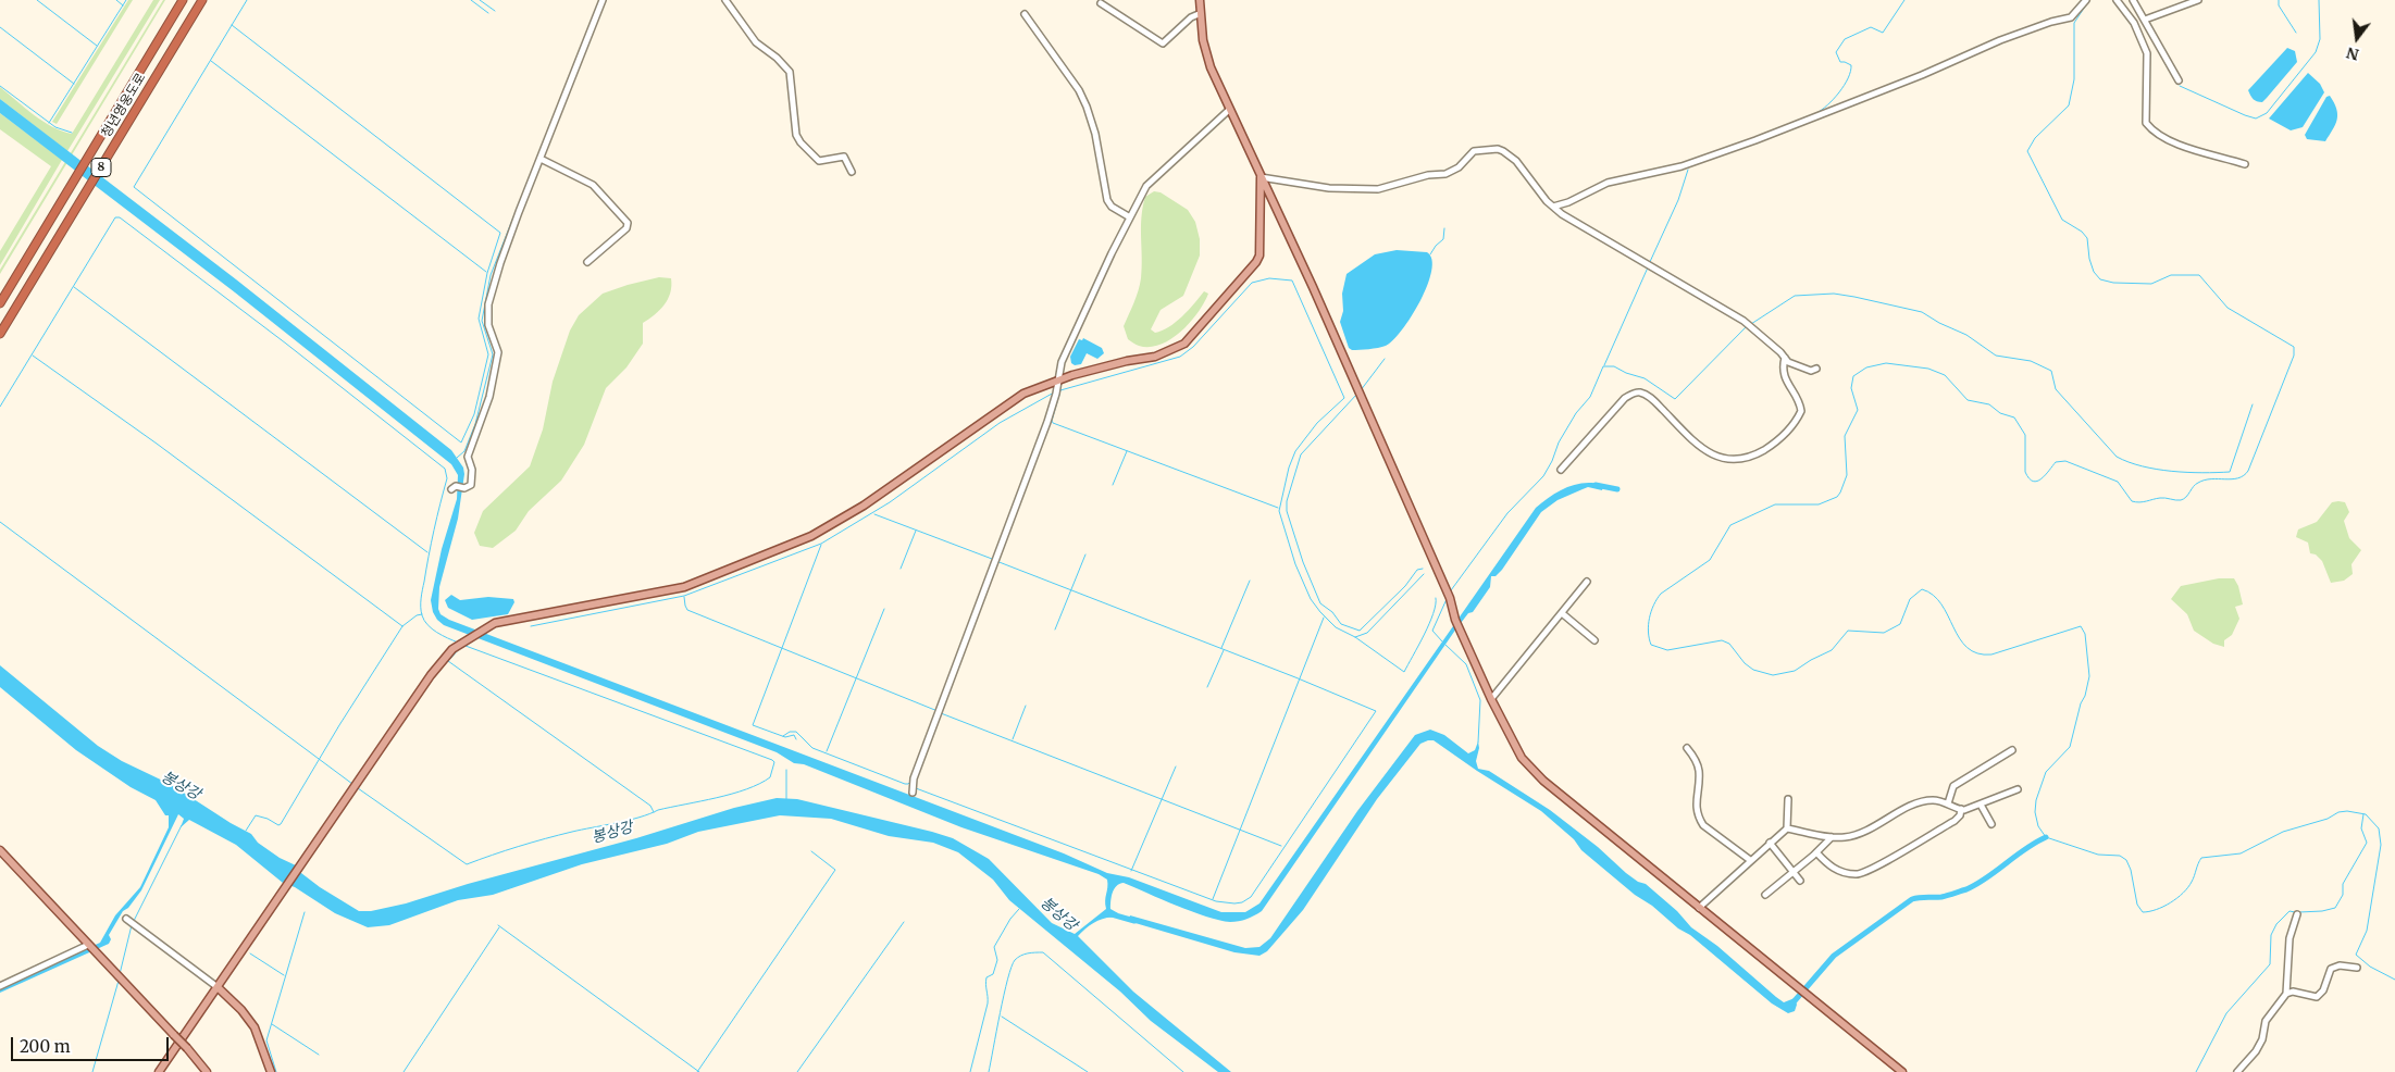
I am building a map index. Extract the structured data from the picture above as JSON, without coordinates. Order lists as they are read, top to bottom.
{
  "streets": {
    "highway": ["청년영웅도로", "8"]
  },
  "water": ["봉상강"],
  "scale_bar": "200 m",
  "north": "bottom"
}
